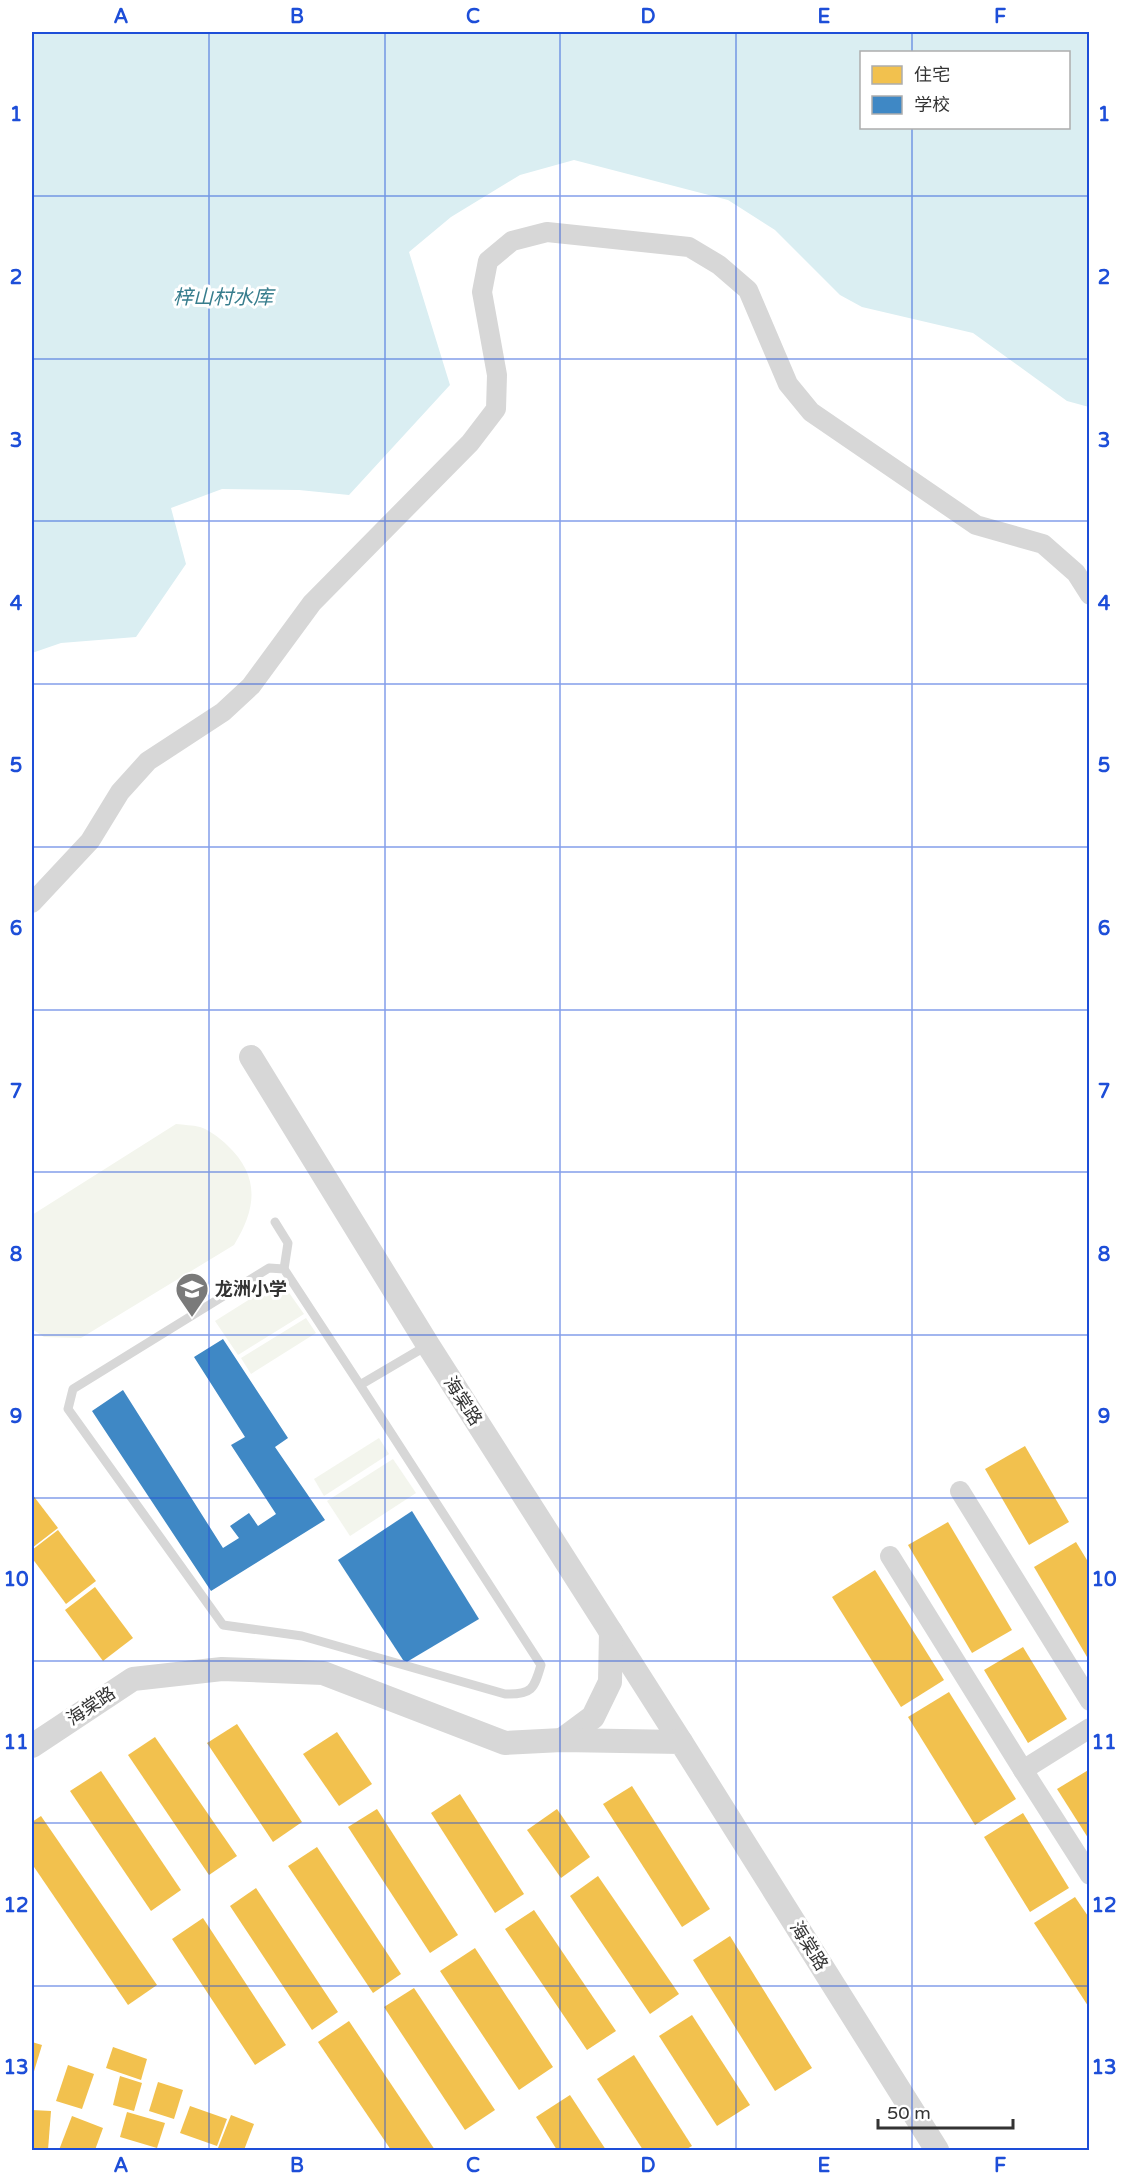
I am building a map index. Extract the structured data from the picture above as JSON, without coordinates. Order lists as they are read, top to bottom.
{
  "streets": {
    "street": ["海棠路"]
  },
  "water": ["梓山村水库"],
  "places": {
    "school or university": ["龙洲小学"]
  },
  "legend": ["住宅", "学校"],
  "scale_bar": "50 m",
  "grid": {
    "columns": [
      "A",
      "B",
      "C",
      "D",
      "E",
      "F"
    ],
    "rows": [
      "1",
      "2",
      "3",
      "4",
      "5",
      "6",
      "7",
      "8",
      "9",
      "10",
      "11",
      "12",
      "13"
    ]
  }
}
